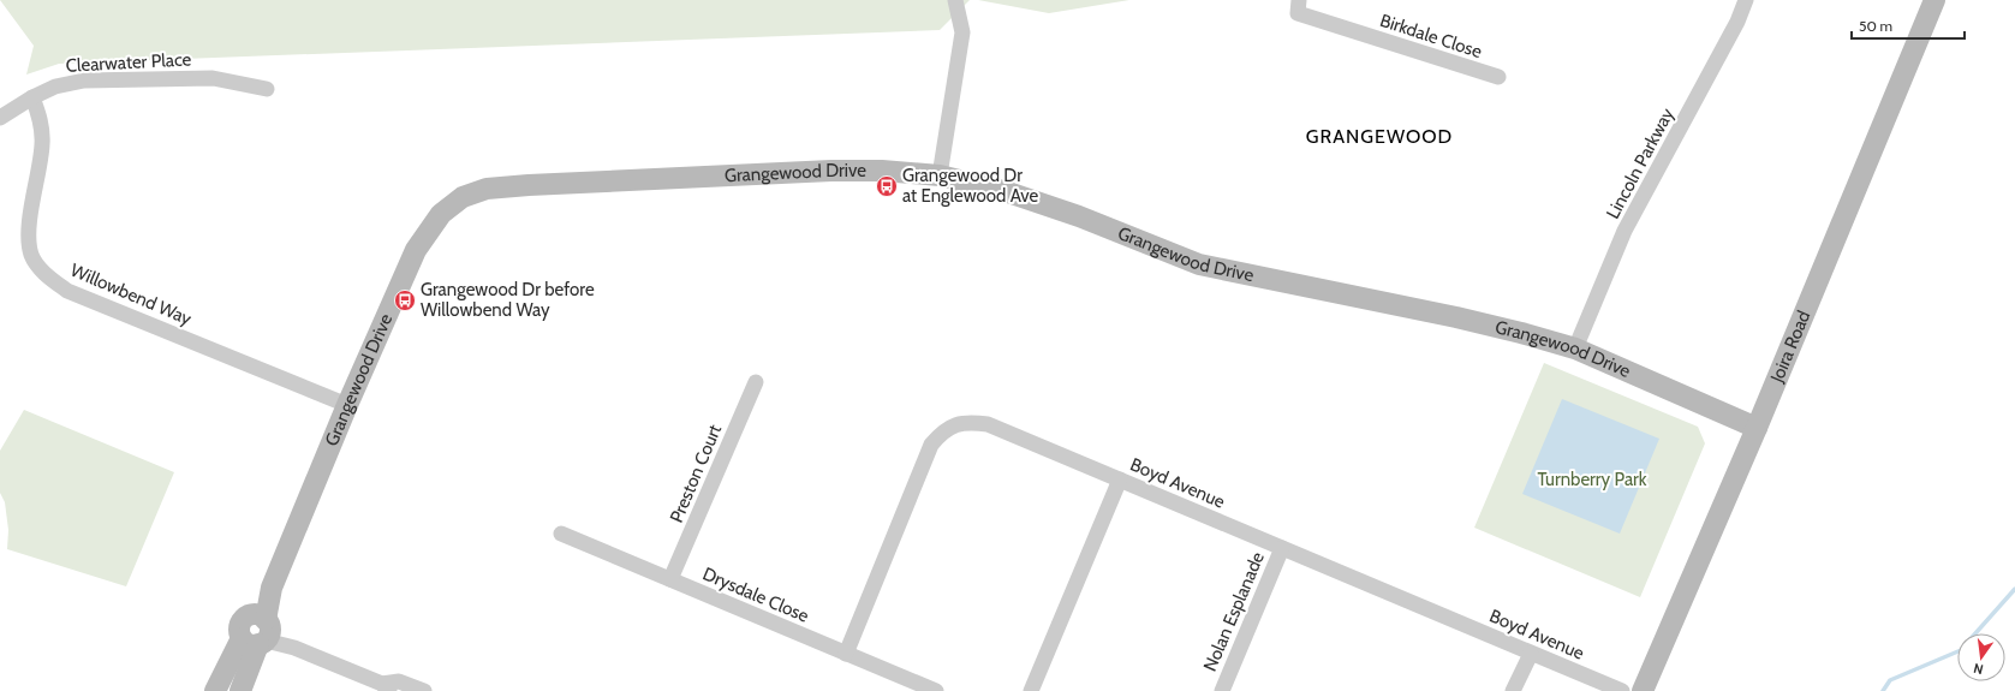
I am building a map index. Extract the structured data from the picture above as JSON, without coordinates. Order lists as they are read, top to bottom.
{
  "streets": {
    "street": [
      "Birkdale Close",
      "Clearwater Place",
      "Lincoln Parkway",
      "Grangewood Drive",
      "Willowbend Way",
      "Joira Road",
      "Preston Court",
      "Boyd Avenue",
      "Drysdale Close",
      "Nolan Esplanade"
    ]
  },
  "crossings": [
    ["Clearwater Place", "Willowbend Way"],
    ["Lincoln Parkway", "Grangewood Drive"],
    ["Grangewood Drive", "Willowbend Way"],
    ["Grangewood Drive", "Joira Road"],
    ["Preston Court", "Drysdale Close"],
    ["Boyd Avenue", "Drysdale Close"],
    ["Boyd Avenue", "Nolan Esplanade"]
  ],
  "districts": ["GRANGEWOOD"],
  "parks": ["Turnberry Park"],
  "places": {
    "bus stop": ["Grangewood Dr at Englewood Ave", "Grangewood Dr before Willowbend Way"]
  },
  "scale_bar": "50 m",
  "north": "bottom"
}
